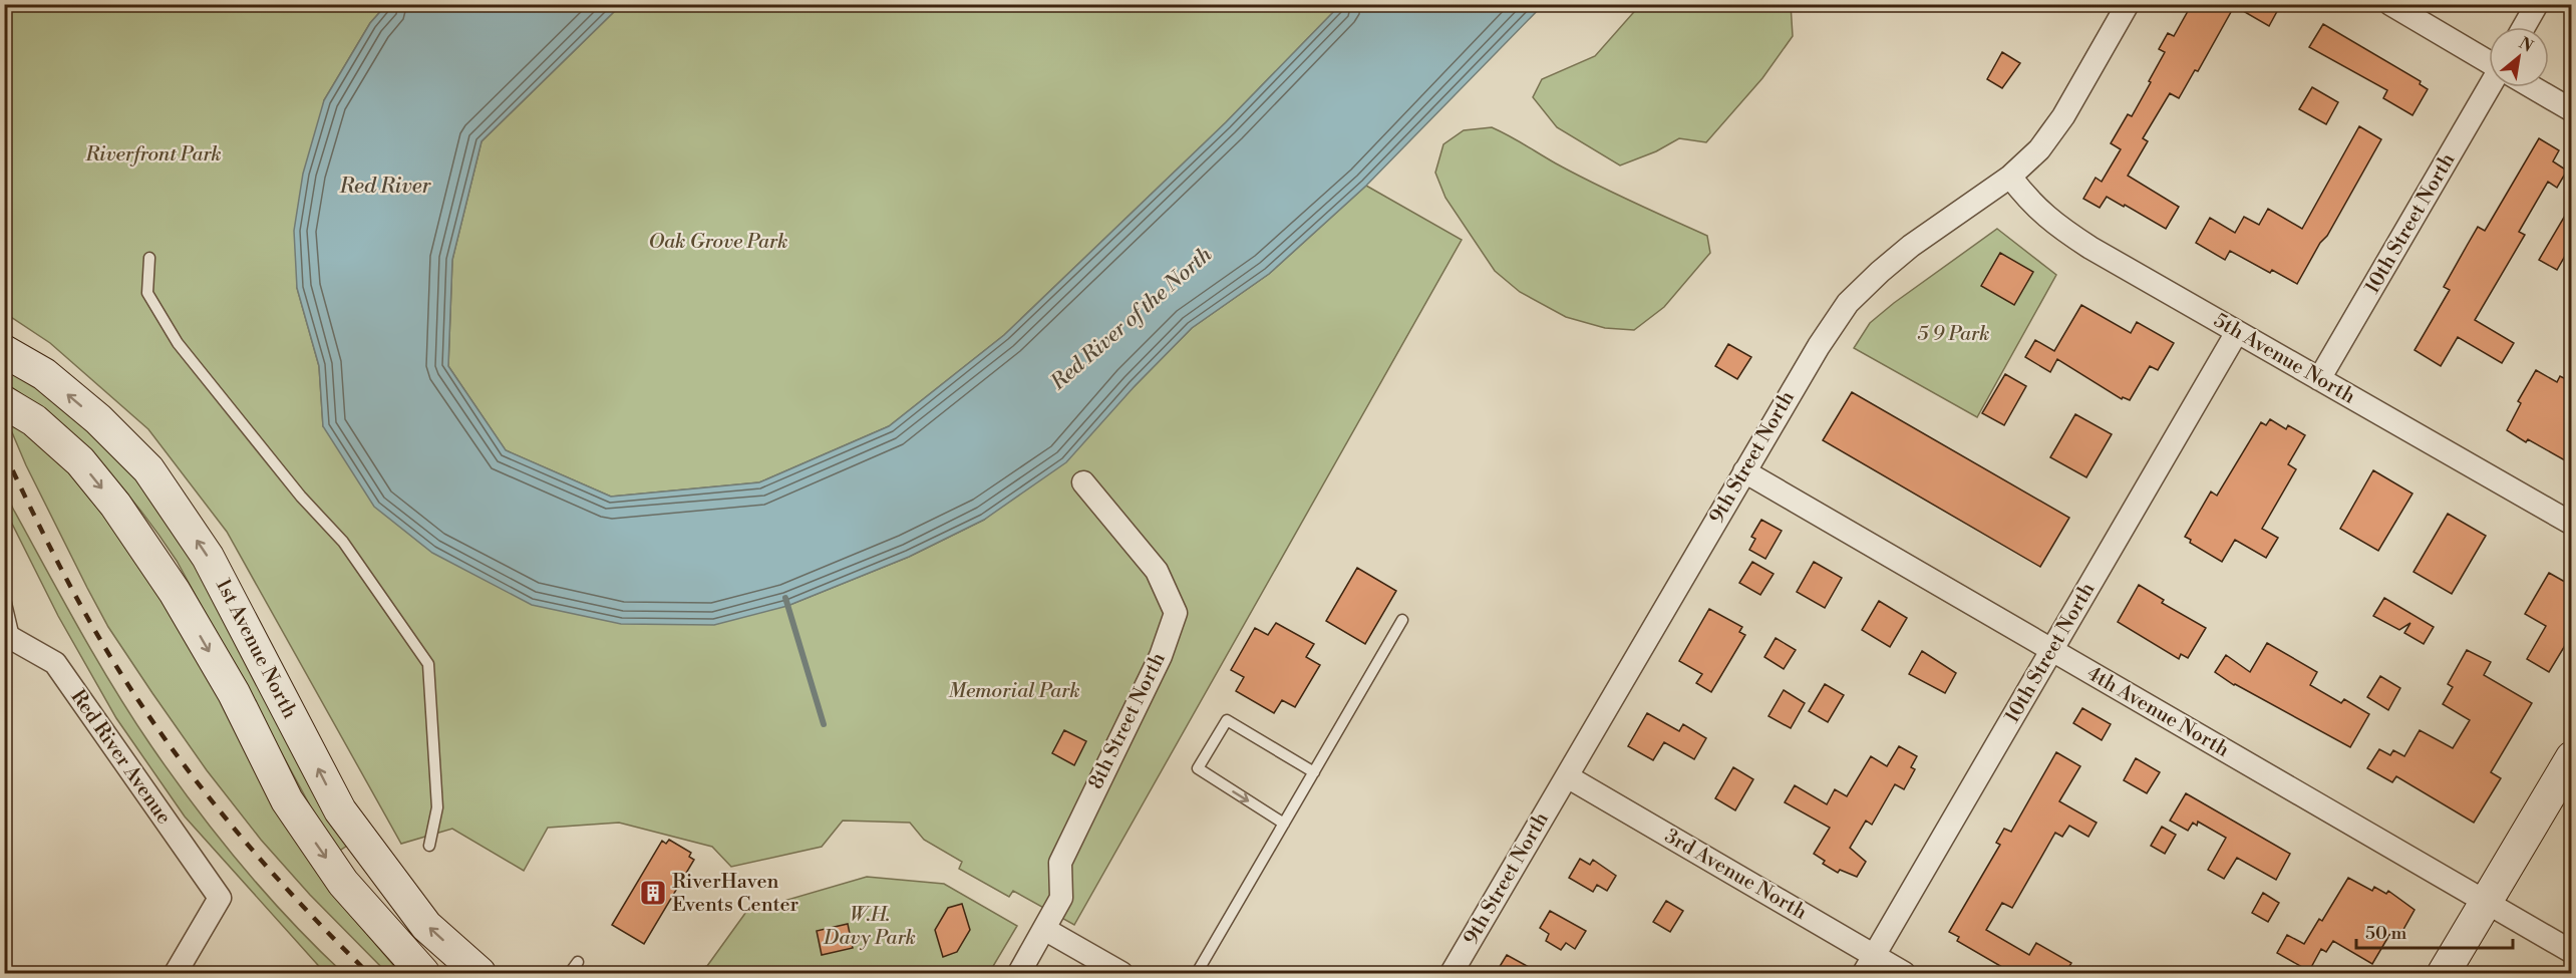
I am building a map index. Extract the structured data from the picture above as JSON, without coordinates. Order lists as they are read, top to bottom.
{
  "streets": {
    "main road": ["1st Avenue North"],
    "street": [
      "10th Street North",
      "5th Avenue North",
      "9th Street North",
      "4th Avenue North",
      "8th Street North",
      "Red River Avenue",
      "3rd Avenue North"
    ]
  },
  "crossings": [
    ["10th Street North", "5th Avenue North"],
    ["10th Street North", "4th Avenue North"],
    ["10th Street North", "3rd Avenue North"],
    ["5th Avenue North", "9th Street North"],
    ["9th Street North", "4th Avenue North"],
    ["9th Street North", "3rd Avenue North"]
  ],
  "water": ["Red River", "Red River of the North"],
  "parks": [
    "Riverfront Park",
    "Oak Grove Park",
    "5 9 Park",
    "Memorial Park",
    "W.H. Davy Park"
  ],
  "places": {
    "building": ["RiverHaven Events Center"]
  },
  "scale_bar": "50 m",
  "north": "top right"
}
